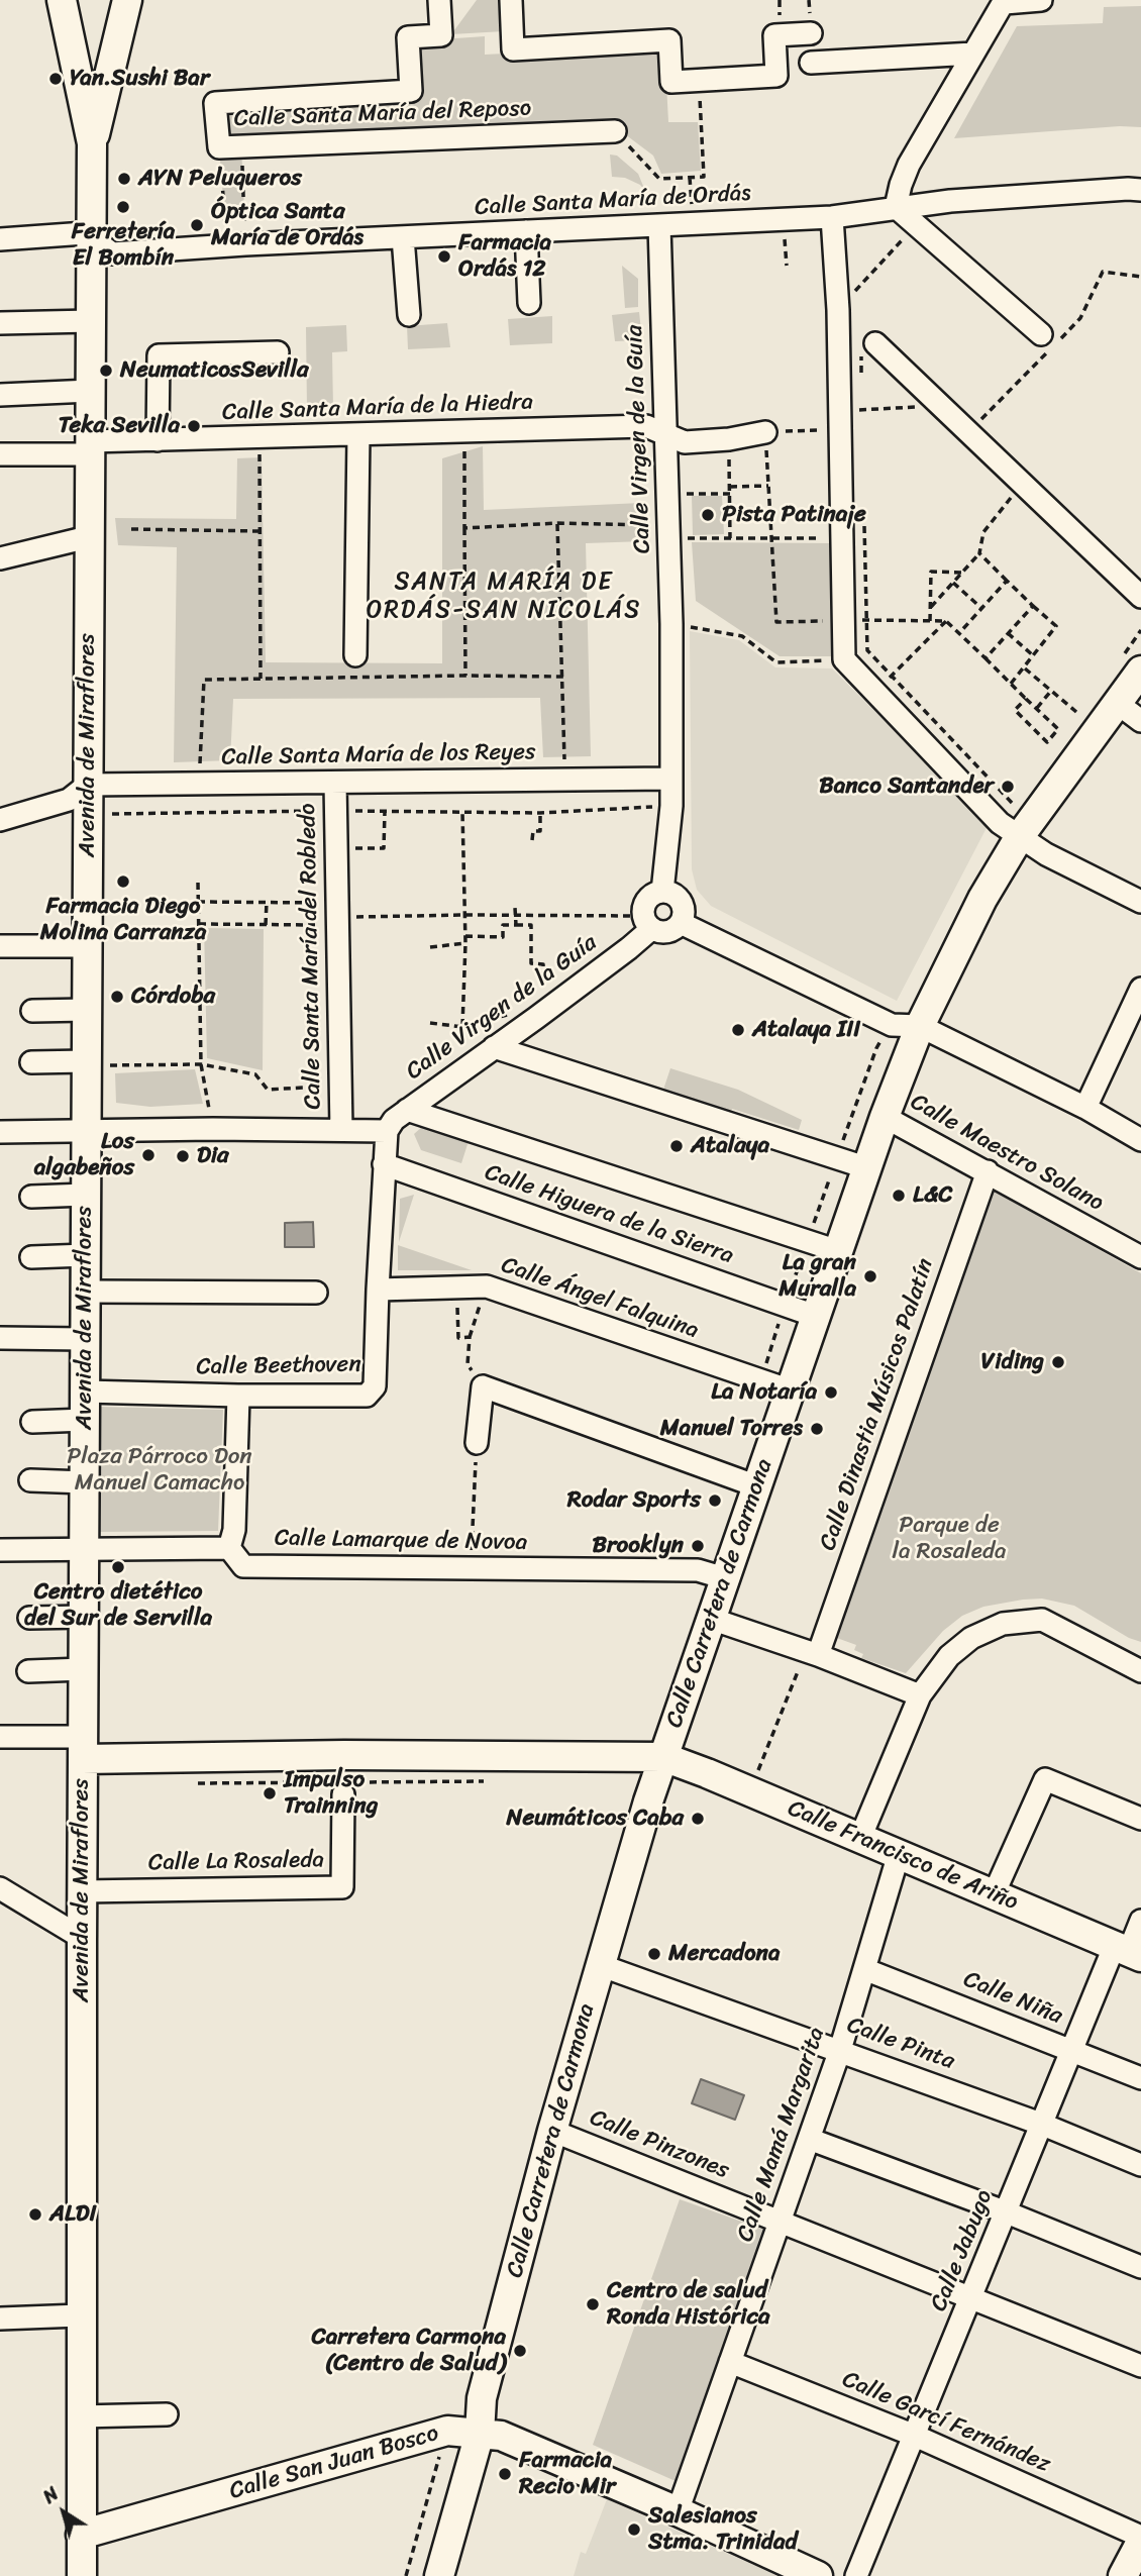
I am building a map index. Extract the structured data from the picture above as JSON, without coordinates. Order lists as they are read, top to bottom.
{
  "streets": {
    "street": [
      "Calle Santa María del Reposo",
      "Calle Santa María de Ordás",
      "Calle Santa María de la Hiedra",
      "Calle Virgen de la Guía",
      "Avenida de Miraflores",
      "Calle Santa María de los Reyes",
      "Calle Santa María del Robledo",
      "Calle Maestro Solano",
      "Calle Higuera de la Sierra",
      "Calle Ángel Falquina",
      "Calle Beethoven",
      "Calle Dinastia Músicos Palatín",
      "Calle Lamarque de Novoa",
      "Calle Carretera de Carmona",
      "Calle Francisco de Ariño",
      "Calle La Rosaleda",
      "Calle Niña",
      "Calle Pinta",
      "Calle Mamá Margarita",
      "Calle Pinzones",
      "Calle Jabugo",
      "Calle Garcí Fernández",
      "Calle San Juan Bosco"
    ]
  },
  "crossings": [
    ["Calle Santa María de Ordás", "Calle Virgen de la Guía"],
    ["Calle Santa María de Ordás", "Avenida de Miraflores"],
    ["Calle Santa María de la Hiedra", "Calle Virgen de la Guía"],
    ["Calle Santa María de la Hiedra", "Avenida de Miraflores"],
    ["Calle Virgen de la Guía", "Calle Santa María de los Reyes"],
    ["Avenida de Miraflores", "Calle Santa María de los Reyes"],
    ["Avenida de Miraflores", "Calle Beethoven"],
    ["Avenida de Miraflores", "Calle La Rosaleda"],
    ["Avenida de Miraflores", "Calle San Juan Bosco"],
    ["Calle Santa María de los Reyes", "Calle Santa María del Robledo"],
    ["Calle Maestro Solano", "Calle Dinastia Músicos Palatín"],
    ["Calle Maestro Solano", "Calle Carretera de Carmona"],
    ["Calle Higuera de la Sierra", "Calle Carretera de Carmona"],
    ["Calle Ángel Falquina", "Calle Beethoven"],
    ["Calle Ángel Falquina", "Calle Carretera de Carmona"],
    ["Calle Lamarque de Novoa", "Calle Carretera de Carmona"],
    ["Calle Carretera de Carmona", "Calle Francisco de Ariño"],
    ["Calle Carretera de Carmona", "Calle Pinta"],
    ["Calle Carretera de Carmona", "Calle Pinzones"],
    ["Calle Carretera de Carmona", "Calle San Juan Bosco"],
    ["Calle Francisco de Ariño", "Calle Mamá Margarita"],
    ["Calle Francisco de Ariño", "Calle Jabugo"],
    ["Calle Niña", "Calle Mamá Margarita"],
    ["Calle Niña", "Calle Jabugo"],
    ["Calle Pinta", "Calle Mamá Margarita"],
    ["Calle Pinta", "Calle Jabugo"],
    ["Calle Mamá Margarita", "Calle Pinzones"],
    ["Calle Mamá Margarita", "Calle Garcí Fernández"],
    ["Calle Mamá Margarita", "Calle San Juan Bosco"],
    ["Calle Pinzones", "Calle Jabugo"],
    ["Calle Jabugo", "Calle Garcí Fernández"]
  ],
  "districts": ["SANTA MARÍA DE ORDÁS-SAN NICOLÁS"],
  "parks": ["Plaza Párroco Don Manuel Camacho", "Parque de la Rosaleda"],
  "places": [
    "Yan.Sushi Bar",
    "AYN Peluqueros",
    "Ferretería El Bombín",
    "Óptica Santa María de Ordás",
    "Farmacia Ordás 12",
    "NeumaticosSevilla",
    "Teka Sevilla",
    "Pista Patinaje",
    "Banco Santander",
    "Farmacia Diego Molina Carranza",
    "Córdoba",
    "Atalaya III",
    "Atalaya",
    "Los algabeños",
    "Dia",
    "L&C",
    "La gran Muralla",
    "Viding",
    "La Notaría",
    "Manuel Torres",
    "Rodar Sports",
    "Brooklyn",
    "Centro dietético del Sur de Servilla",
    "Impulso Trainning",
    "Neumáticos Caba",
    "Mercadona",
    "ALDI",
    "Centro de salud Ronda Histórica",
    "Carretera Carmona (Centro de Salud)",
    "Farmacia Recio Mir",
    "Salesianos Stma. Trinidad"
  ],
  "north": "top left"
}
